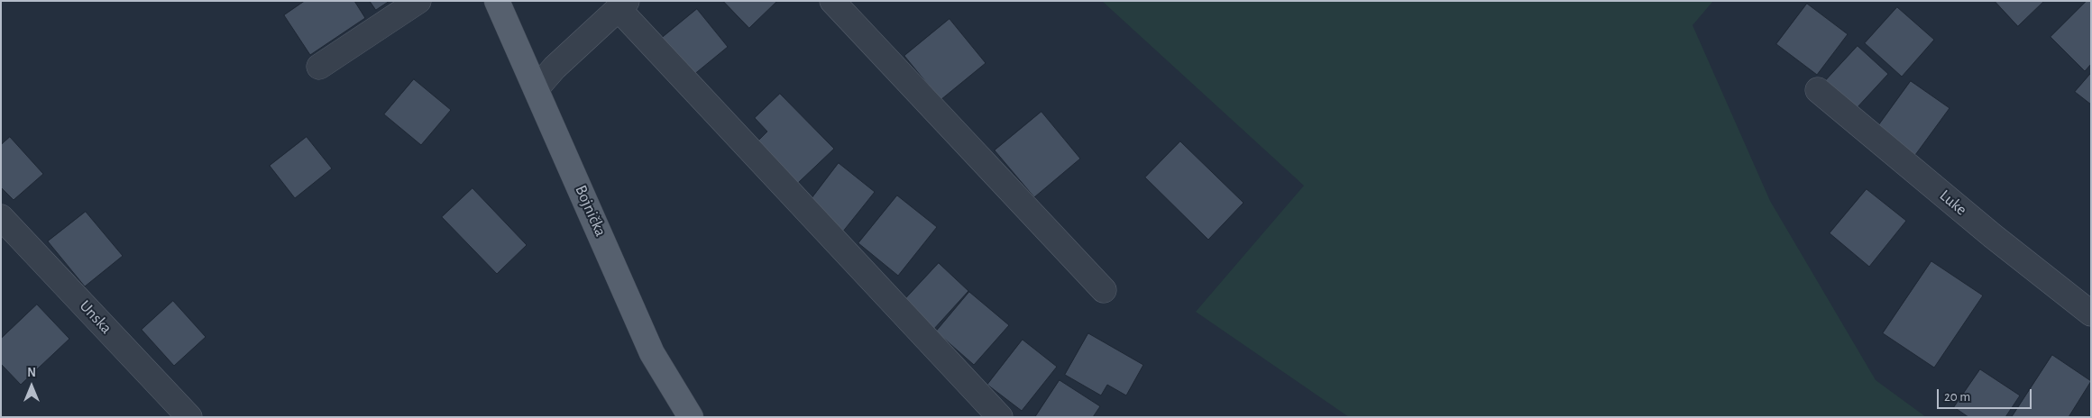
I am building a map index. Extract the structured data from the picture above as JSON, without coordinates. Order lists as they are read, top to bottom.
{
  "streets": {
    "main road": ["Bojnička"],
    "street": ["Luke", "Unska"]
  },
  "scale_bar": "20 m",
  "north": "top"
}
